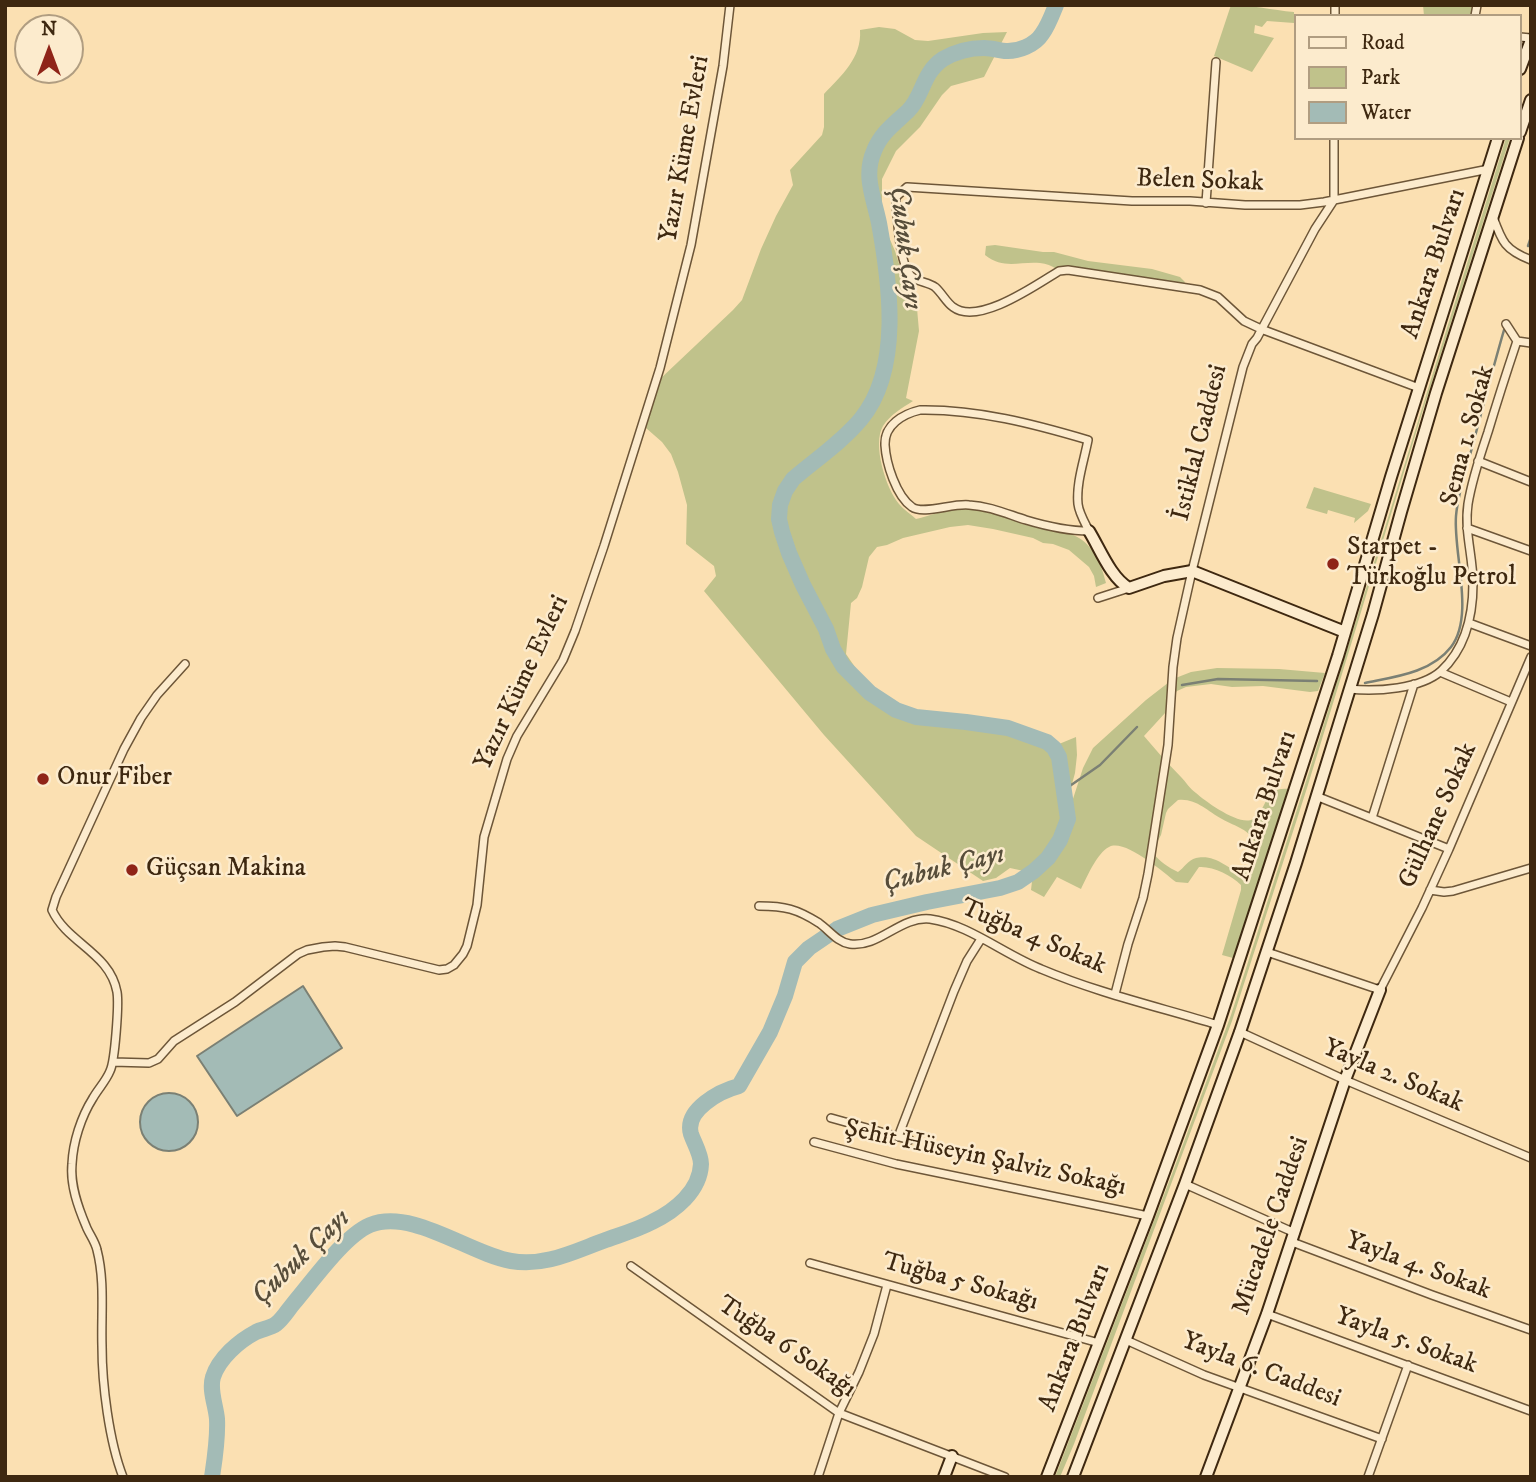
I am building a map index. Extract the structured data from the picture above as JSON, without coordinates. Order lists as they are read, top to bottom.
{
  "streets": {
    "main road": ["Ankara Bulvarı", "Mücadele Caddesi"],
    "street": [
      "Yazır Küme Evleri",
      "Belen Sokak",
      "Sema 1. Sokak",
      "İstiklal Caddesi",
      "Gülhane Sokak",
      "Tuğba 4 Sokak",
      "Yayla 2. Sokak",
      "Şehit Hüseyin Şalviz Sokağı",
      "Yayla 4. Sokak",
      "Tuğba 5 Sokağı",
      "Yayla 5. Sokak",
      "Tuğba 6 Sokağı",
      "Yayla 6. Caddesi"
    ]
  },
  "crossings": [
    ["Belen Sokak", "Ankara Bulvarı"],
    ["Belen Sokak", "İstiklal Caddesi"],
    ["Ankara Bulvarı", "Sema 1. Sokak"],
    ["Ankara Bulvarı", "Tuğba 4 Sokak"],
    ["Ankara Bulvarı", "Yayla 2. Sokak"],
    ["Ankara Bulvarı", "Şehit Hüseyin Şalviz Sokağı"],
    ["Ankara Bulvarı", "Yayla 4. Sokak"],
    ["Ankara Bulvarı", "Tuğba 5 Sokağı"],
    ["Ankara Bulvarı", "Yayla 6. Caddesi"],
    ["İstiklal Caddesi", "Tuğba 4 Sokak"],
    ["Gülhane Sokak", "Mücadele Caddesi"],
    ["Yayla 2. Sokak", "Mücadele Caddesi"],
    ["Mücadele Caddesi", "Yayla 4. Sokak"],
    ["Mücadele Caddesi", "Yayla 5. Sokak"],
    ["Mücadele Caddesi", "Yayla 6. Caddesi"]
  ],
  "water": ["Çubuk Çayı"],
  "places": ["Starpet - Türkoğlu Petrol", "Onur Fiber", "Güçsan Makina"],
  "legend": ["Road", "Park", "Water"],
  "north": "top"
}
